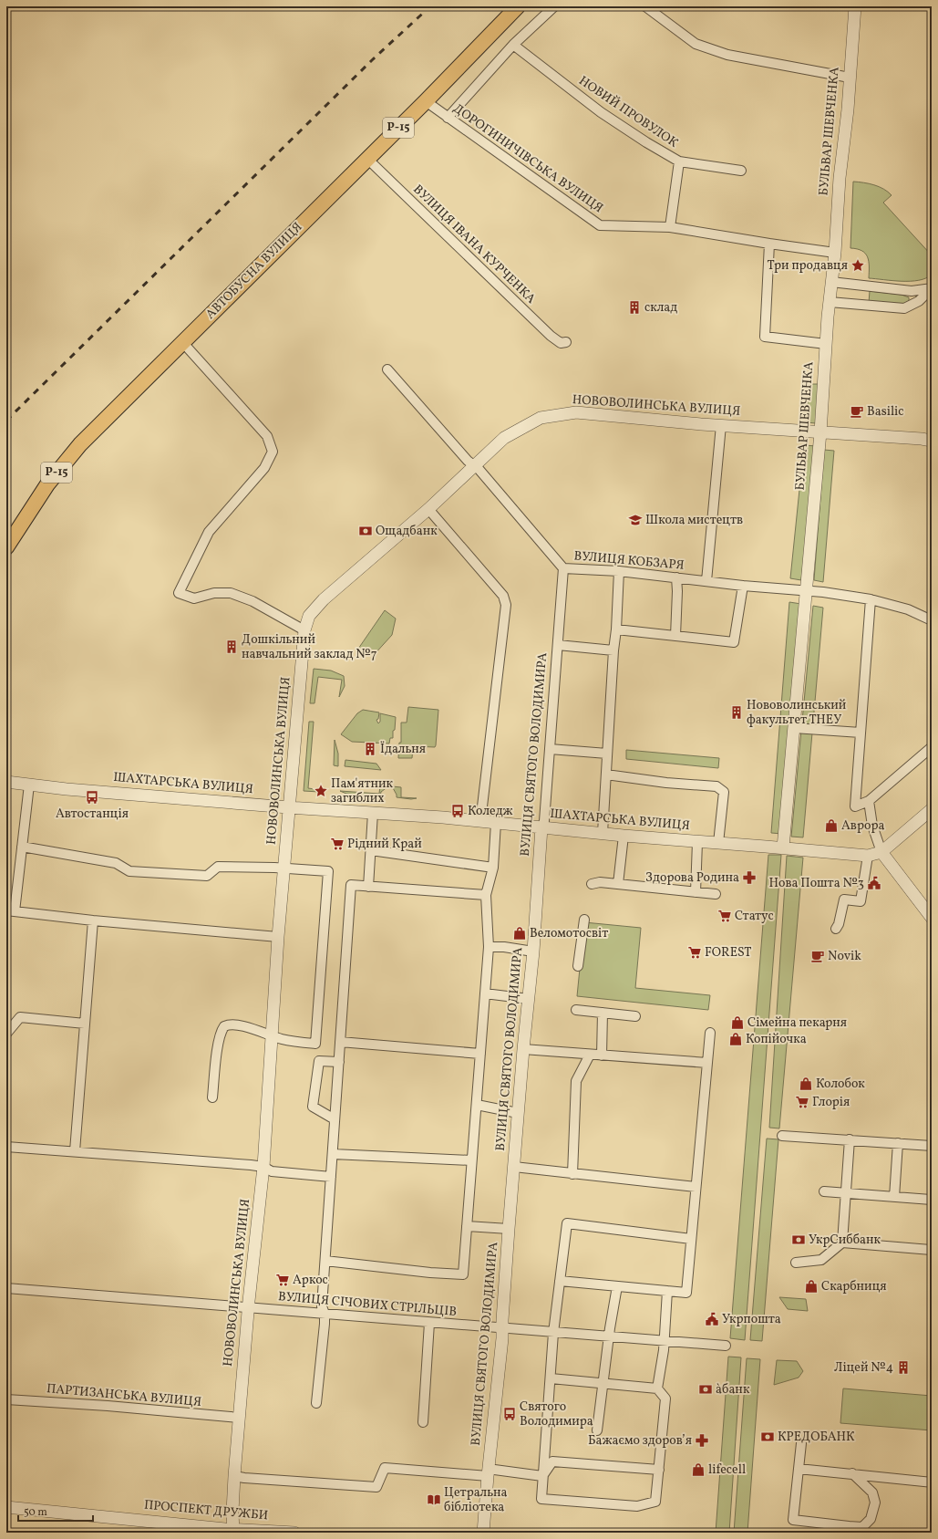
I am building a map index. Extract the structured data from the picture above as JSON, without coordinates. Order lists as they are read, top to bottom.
{
  "streets": {
    "main road": ["Р-15", "АВТОБУСНА ВУЛИЦЯ"],
    "street": [
      "НОВИЙ ПРОВУЛОК",
      "БУЛЬВАР ШЕВЧЕНКА",
      "ДОРОГИНИЧІВСЬКА ВУЛИЦЯ",
      "ВУЛИЦЯ ІВАНА КУРЧЕНКА",
      "НОВОВОЛИНСЬКА ВУЛИЦЯ",
      "ВУЛИЦЯ КОБЗАРЯ",
      "ВУЛИЦЯ СВЯТОГО ВОЛОДИМИРА",
      "ШАХТАРСЬКА ВУЛИЦЯ",
      "ВУЛИЦЯ СІЧОВИХ СТРІЛЬЦІВ",
      "ПАРТИЗАНСЬКА ВУЛИЦЯ",
      "ПРОСПЕКТ ДРУЖБИ"
    ]
  },
  "crossings": [
    ["БУЛЬВАР ШЕВЧЕНКА", "ДОРОГИНИЧІВСЬКА ВУЛИЦЯ"],
    ["БУЛЬВАР ШЕВЧЕНКА", "НОВОВОЛИНСЬКА ВУЛИЦЯ"],
    ["БУЛЬВАР ШЕВЧЕНКА", "ВУЛИЦЯ КОБЗАРЯ"],
    ["БУЛЬВАР ШЕВЧЕНКА", "ШАХТАРСЬКА ВУЛИЦЯ"],
    ["ДОРОГИНИЧІВСЬКА ВУЛИЦЯ", "АВТОБУСНА ВУЛИЦЯ"],
    ["ВУЛИЦЯ ІВАНА КУРЧЕНКА", "АВТОБУСНА ВУЛИЦЯ"],
    ["НОВОВОЛИНСЬКА ВУЛИЦЯ", "ВУЛИЦЯ КОБЗАРЯ"],
    ["НОВОВОЛИНСЬКА ВУЛИЦЯ", "ШАХТАРСЬКА ВУЛИЦЯ"],
    ["НОВОВОЛИНСЬКА ВУЛИЦЯ", "ВУЛИЦЯ СІЧОВИХ СТРІЛЬЦІВ"],
    ["НОВОВОЛИНСЬКА ВУЛИЦЯ", "ПАРТИЗАНСЬКА ВУЛИЦЯ"],
    ["НОВОВОЛИНСЬКА ВУЛИЦЯ", "ПРОСПЕКТ ДРУЖБИ"],
    ["ВУЛИЦЯ КОБЗАРЯ", "ВУЛИЦЯ СВЯТОГО ВОЛОДИМИРА"],
    ["ВУЛИЦЯ СВЯТОГО ВОЛОДИМИРА", "ШАХТАРСЬКА ВУЛИЦЯ"],
    ["ВУЛИЦЯ СВЯТОГО ВОЛОДИМИРА", "ВУЛИЦЯ СІЧОВИХ СТРІЛЬЦІВ"]
  ],
  "places": {
    "place": ["Три продавця", "Пам'ятник загиблих"],
    "building": [
      "склад",
      "Дошкільний навчальний заклад №7",
      "Нововолинський факультет ТНЕУ",
      "Їдальня",
      "Ліцей №4"
    ],
    "cafe": ["Basilic", "Novik"],
    "school or university": ["Школа мистецтв"],
    "bank": [
      "Ощадбанк",
      "УкрСиббанк",
      "а̀банк",
      "КРЕДОБАНК"
    ],
    "bus stop": ["Автостанція", "Коледж", "Святого Володимира"],
    "shop": [
      "Аврора",
      "Веломотосвіт",
      "Сімейна пекарня",
      "Копійочка",
      "Колобок",
      "Скарбниця",
      "lifecell"
    ],
    "supermarket": [
      "Рідний Край",
      "Статус",
      "FOREST",
      "Глорія",
      "Аркос"
    ],
    "pharmacy": ["Здорова Родина", "Бажаємо здоровʼя"],
    "public building": ["Нова Пошта №3", "Укрпошта"],
    "library": ["Цетральна бібліотека"]
  },
  "scale_bar": "50 m"
}
